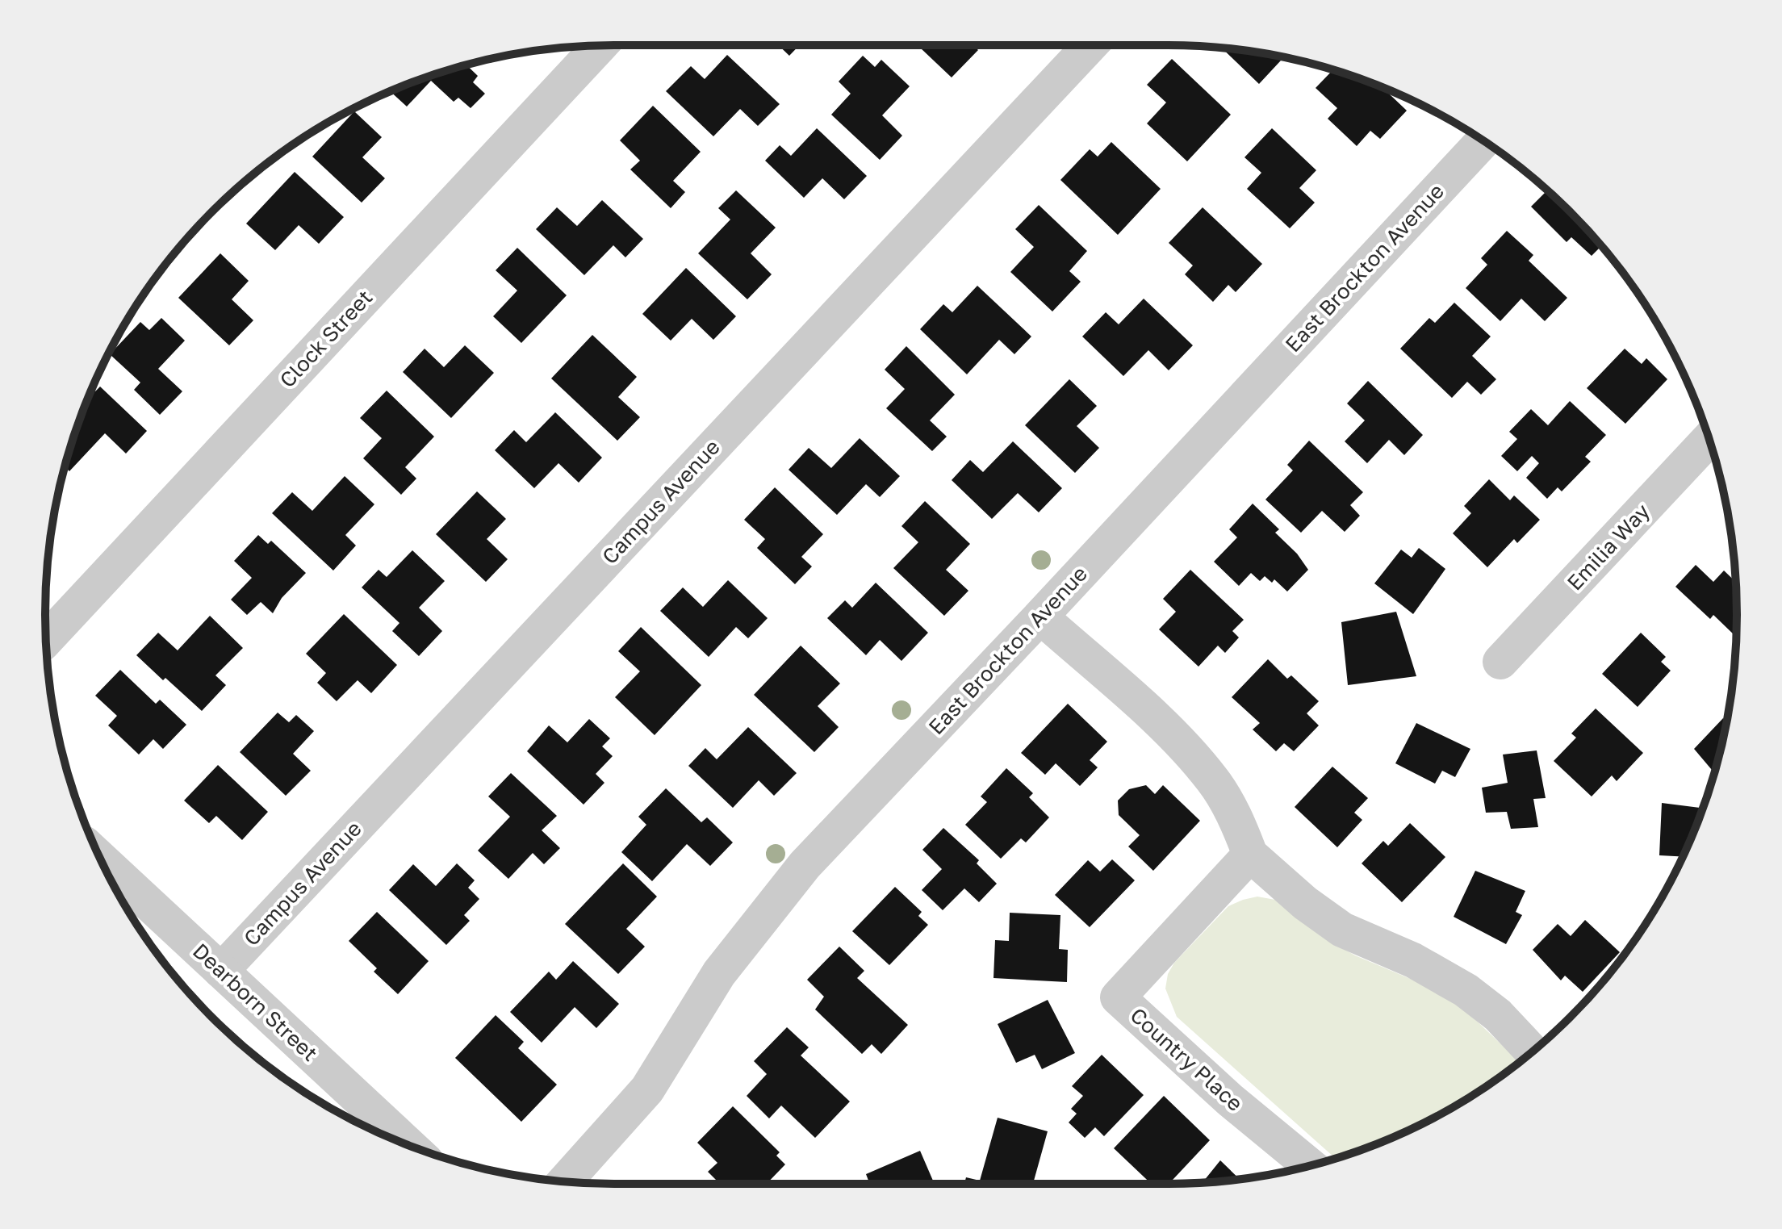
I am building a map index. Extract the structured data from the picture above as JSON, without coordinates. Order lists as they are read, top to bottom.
{
  "streets": {
    "street": [
      "East Brockton Avenue",
      "Clock Street",
      "Campus Avenue",
      "Emilia Way",
      "Dearborn Street",
      "Country Place"
    ]
  },
  "crossings": [
    ["Campus Avenue", "Dearborn Street"]
  ]
}
